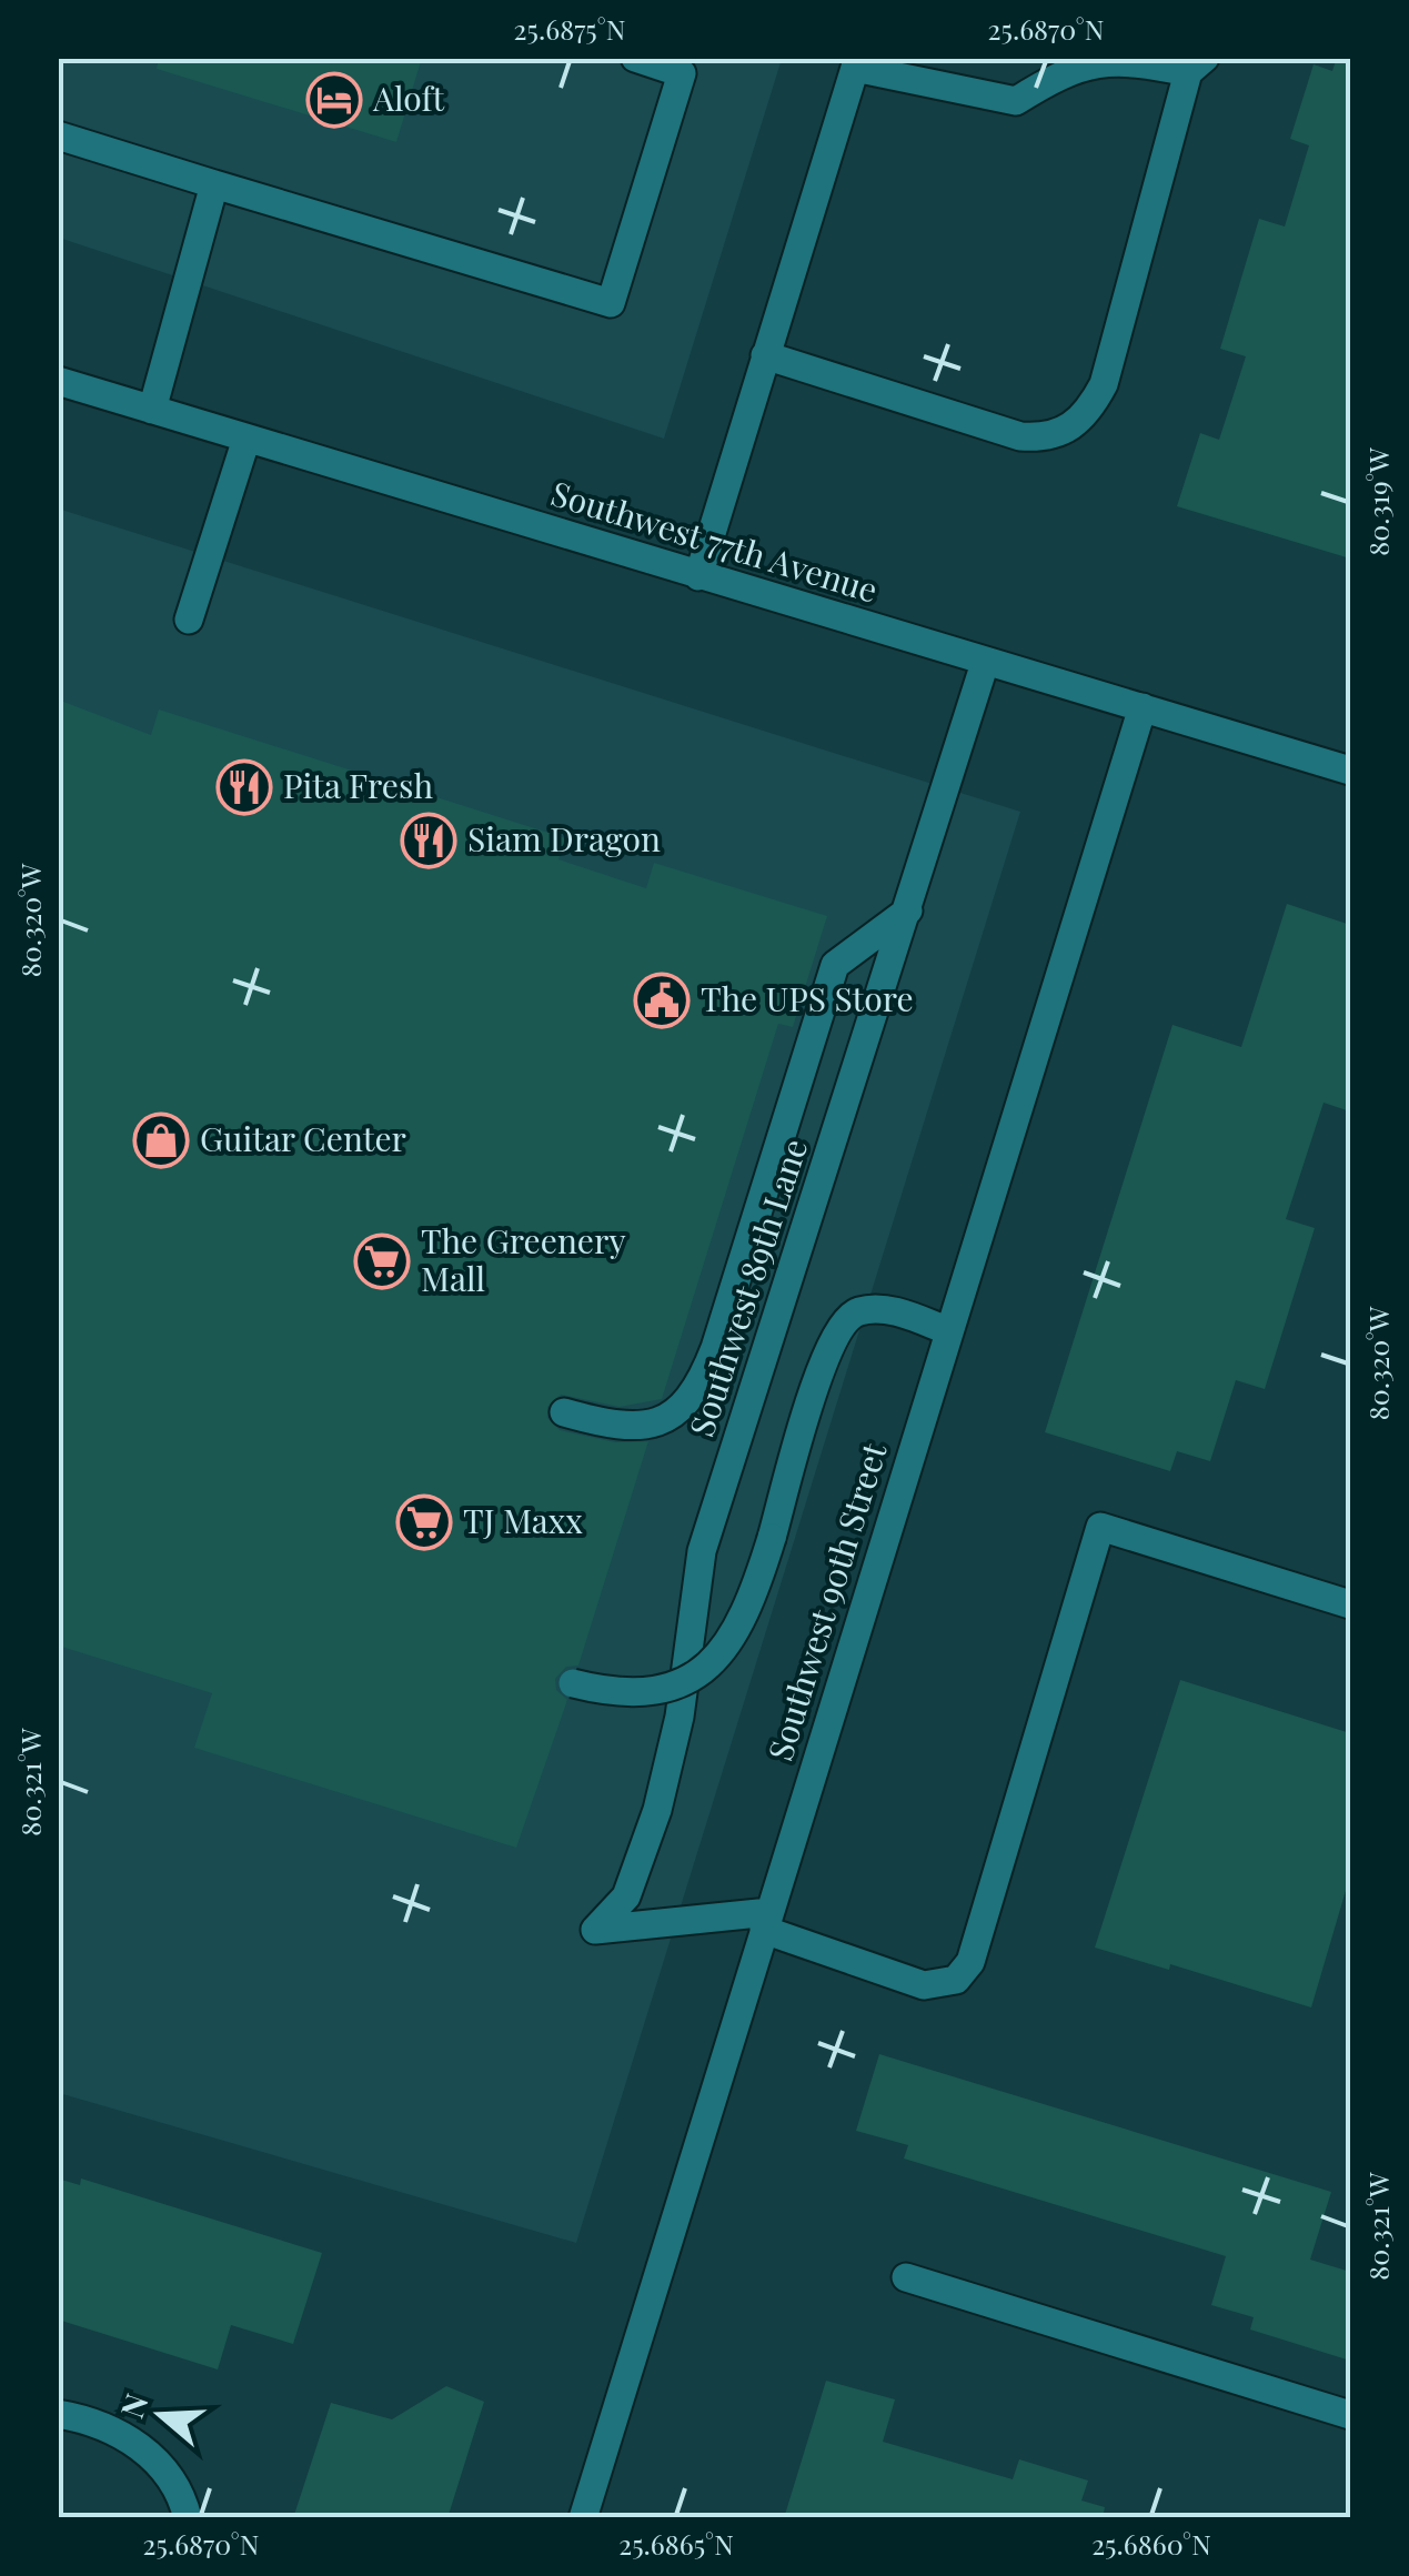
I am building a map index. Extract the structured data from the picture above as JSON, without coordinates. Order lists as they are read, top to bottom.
{
  "streets": {
    "street": ["Southwest 77th Avenue", "Southwest 89th Lane", "Southwest 90th Street"]
  },
  "crossings": [
    ["Southwest 77th Avenue", "Southwest 89th Lane"],
    ["Southwest 77th Avenue", "Southwest 90th Street"],
    ["Southwest 89th Lane", "Southwest 90th Street"]
  ],
  "places": {
    "hotel": ["Aloft"],
    "restaurant": ["Pita Fresh", "Siam Dragon"],
    "public building": ["The UPS Store"],
    "shop": ["Guitar Center"],
    "supermarket": ["The Greenery Mall", "TJ Maxx"]
  },
  "north": "left",
  "coordinates": [
    "25.6875°N",
    "25.6870°N",
    "80.319°W",
    "80.320°W",
    "80.321°W",
    "25.6865°N",
    "25.6860°N"
  ]
}
